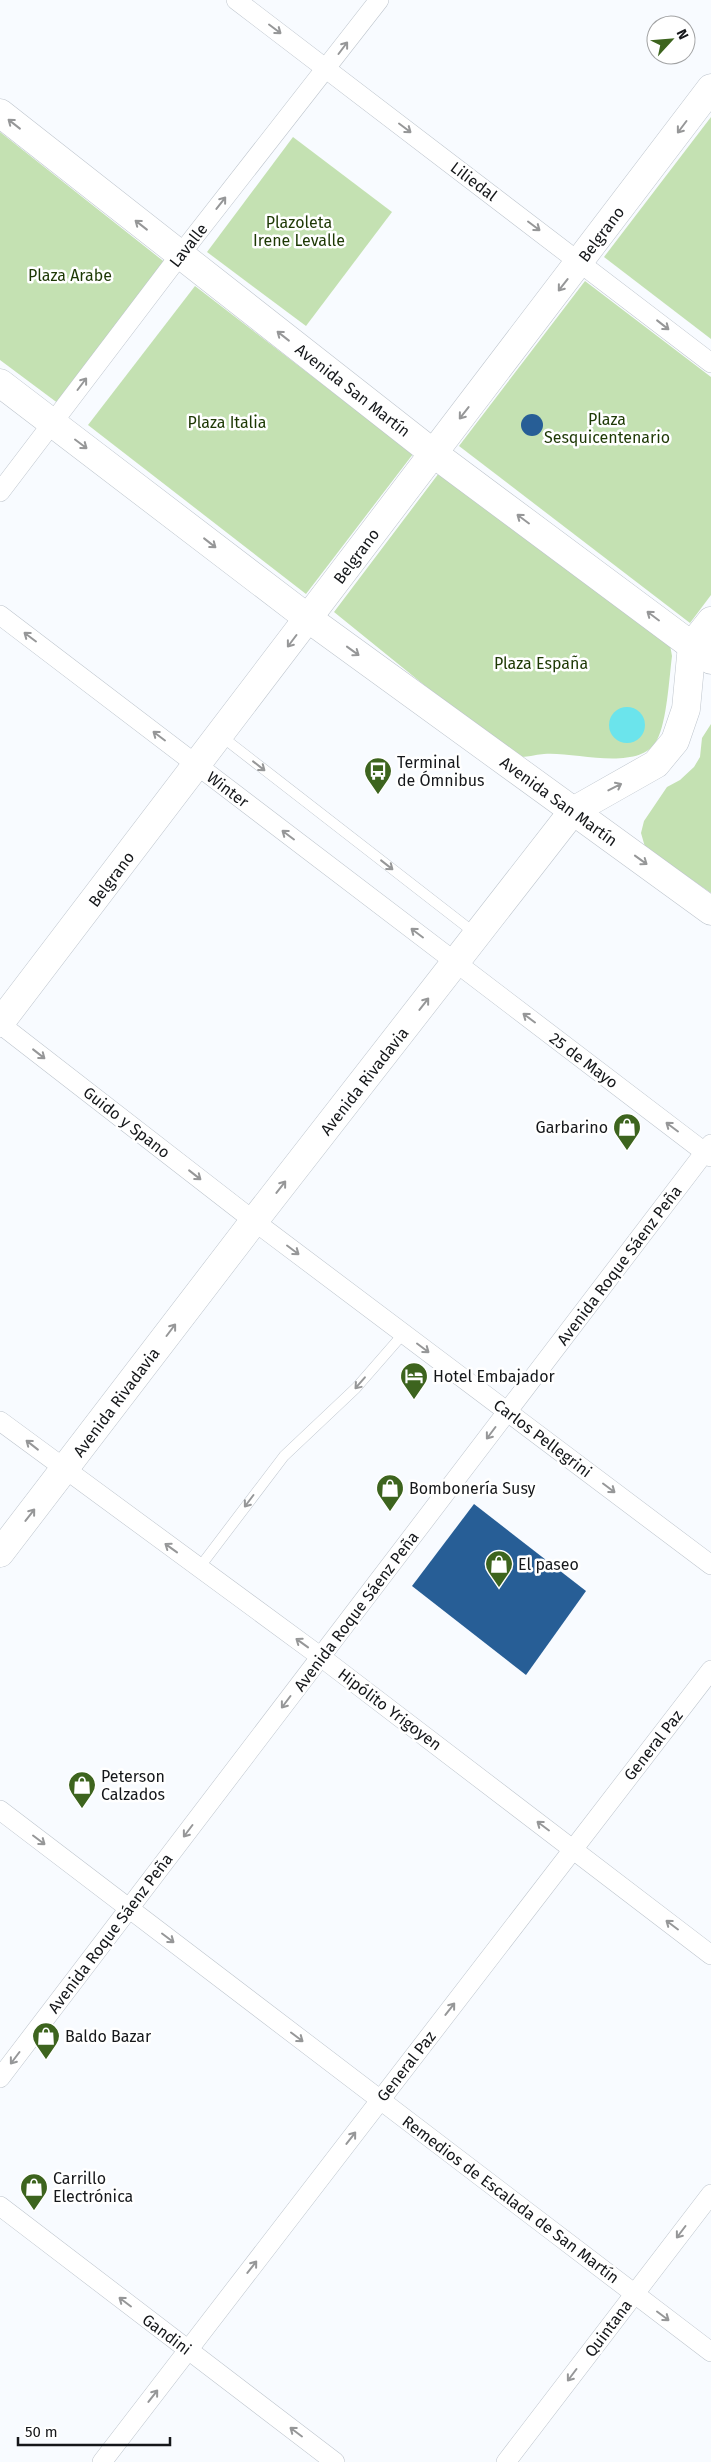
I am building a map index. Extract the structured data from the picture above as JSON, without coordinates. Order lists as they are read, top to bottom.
{
  "streets": {
    "main road": ["Belgrano", "Avenida San Martín", "Avenida Rivadavia"],
    "street": [
      "Liliedal",
      "Lavalle",
      "Winter",
      "25 de Mayo",
      "Guido y Spano",
      "Avenida Roque Sáenz Peña",
      "Carlos Pellegrini",
      "Hipólito Yrigoyen",
      "General Paz",
      "Remedios de Escalada de San Martín",
      "Quintana",
      "Gandini"
    ]
  },
  "crossings": [
    ["Liliedal", "Belgrano"],
    ["Liliedal", "Lavalle"],
    ["Belgrano", "Avenida San Martín"],
    ["Belgrano", "Winter"],
    ["Belgrano", "Guido y Spano"],
    ["Lavalle", "Avenida San Martín"],
    ["Avenida San Martín", "Avenida Rivadavia"],
    ["Winter", "25 de Mayo"],
    ["Winter", "Avenida Rivadavia"],
    ["25 de Mayo", "Avenida Rivadavia"],
    ["25 de Mayo", "Avenida Roque Sáenz Peña"],
    ["Avenida Rivadavia", "Guido y Spano"],
    ["Avenida Rivadavia", "Carlos Pellegrini"],
    ["Avenida Rivadavia", "Hipólito Yrigoyen"],
    ["Guido y Spano", "Carlos Pellegrini"],
    ["Avenida Roque Sáenz Peña", "Carlos Pellegrini"],
    ["Avenida Roque Sáenz Peña", "Hipólito Yrigoyen"],
    ["Avenida Roque Sáenz Peña", "Remedios de Escalada de San Martín"],
    ["Hipólito Yrigoyen", "General Paz"],
    ["General Paz", "Remedios de Escalada de San Martín"],
    ["General Paz", "Gandini"],
    ["Remedios de Escalada de San Martín", "Quintana"]
  ],
  "one_way": [
    "Liliedal",
    "Belgrano",
    "Lavalle",
    "Winter",
    "25 de Mayo",
    "Avenida Rivadavia",
    "Guido y Spano",
    "Avenida Roque Sáenz Peña",
    "Carlos Pellegrini",
    "Hipólito Yrigoyen",
    "General Paz",
    "Remedios de Escalada de San Martín",
    "Quintana",
    "Gandini"
  ],
  "parks": [
    "Plazoleta Irene Levalle",
    "Plaza Arabe",
    "Plaza Sesquicentenario",
    "Plaza Italia",
    "Plaza España"
  ],
  "places": {
    "bus stop": ["Terminal de Ómnibus"],
    "shop": [
      "Garbarino",
      "Bombonería Susy",
      "El paseo",
      "Peterson Calzados",
      "Baldo Bazar",
      "Carrillo Electrónica"
    ],
    "hotel": ["Hotel Embajador"]
  },
  "scale_bar": "50 m",
  "north": "top right"
}
